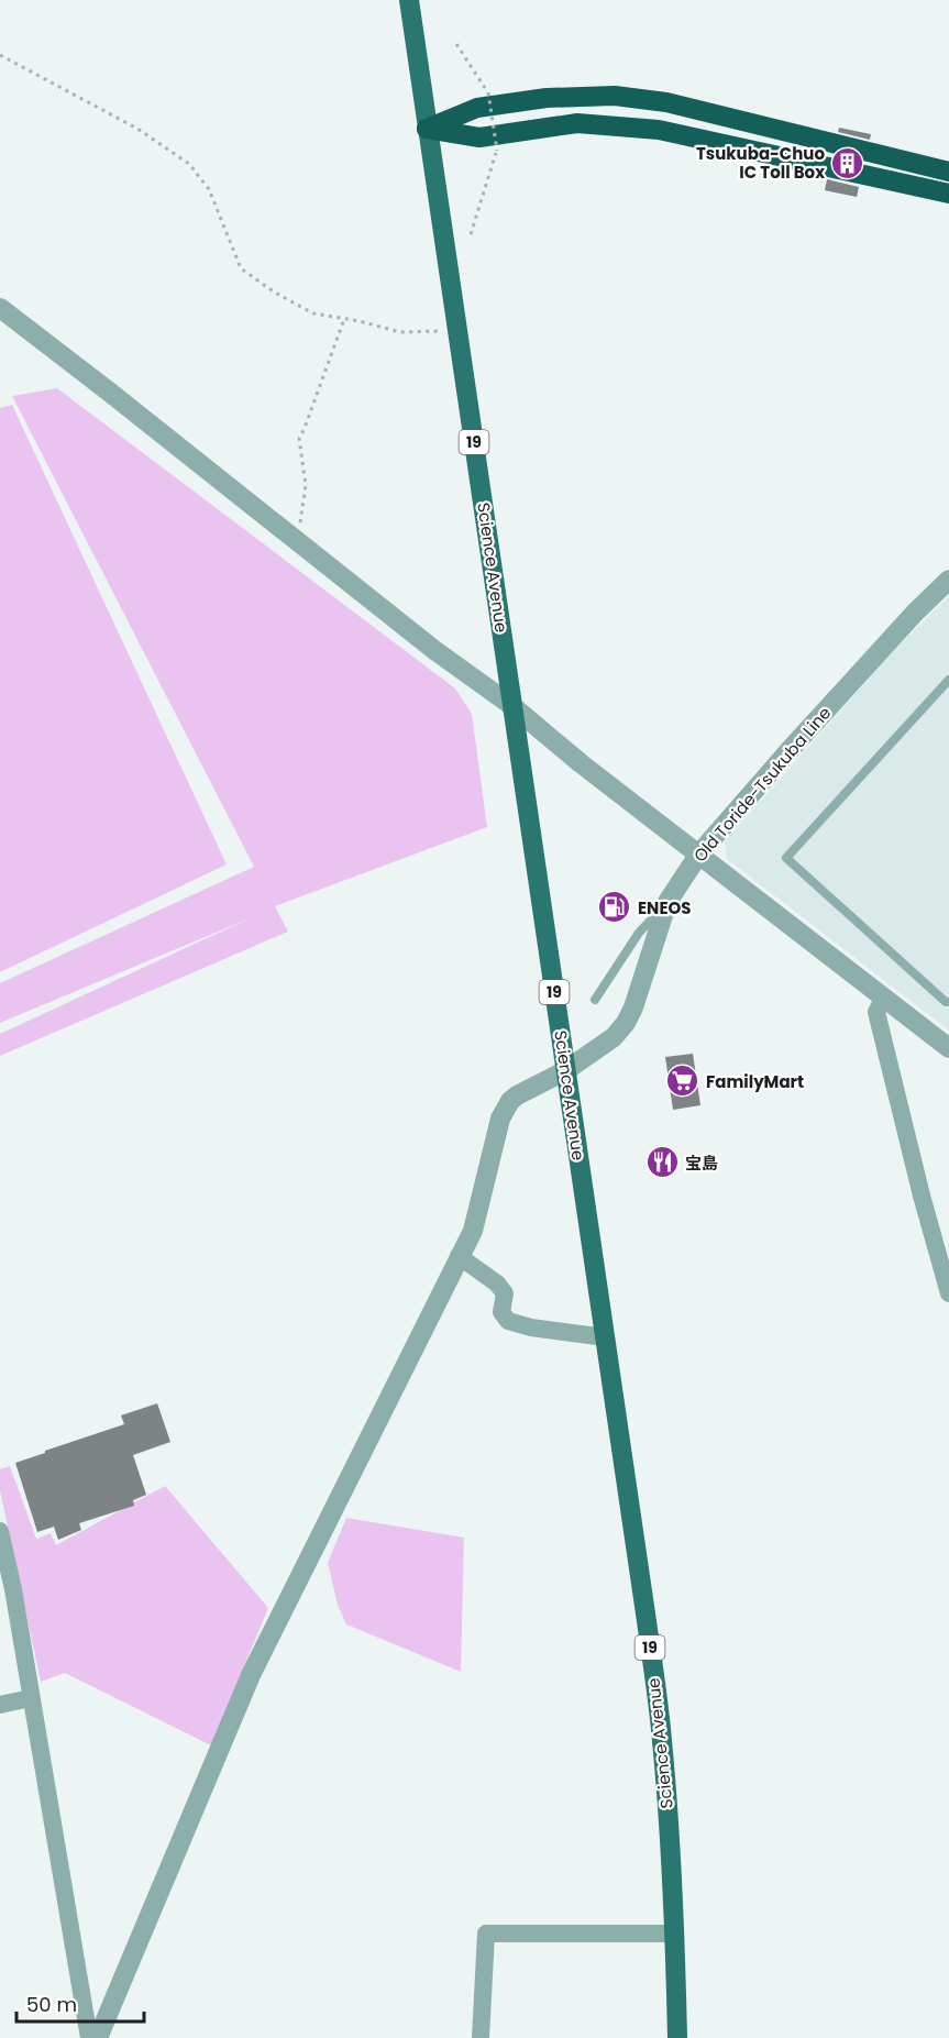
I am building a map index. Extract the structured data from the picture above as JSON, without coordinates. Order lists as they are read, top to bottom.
{
  "streets": {
    "main road": ["19", "Science Avenue"],
    "street": ["Old Toride-Tsukuba Line"]
  },
  "crossings": [
    ["Science Avenue", "Old Toride-Tsukuba Line"]
  ],
  "places": {
    "building": ["Tsukuba-Chuo IC Toll Box"],
    "fuel station": ["ENEOS"],
    "supermarket": ["FamilyMart"],
    "restaurant": ["宝島"]
  },
  "scale_bar": "50 m"
}
